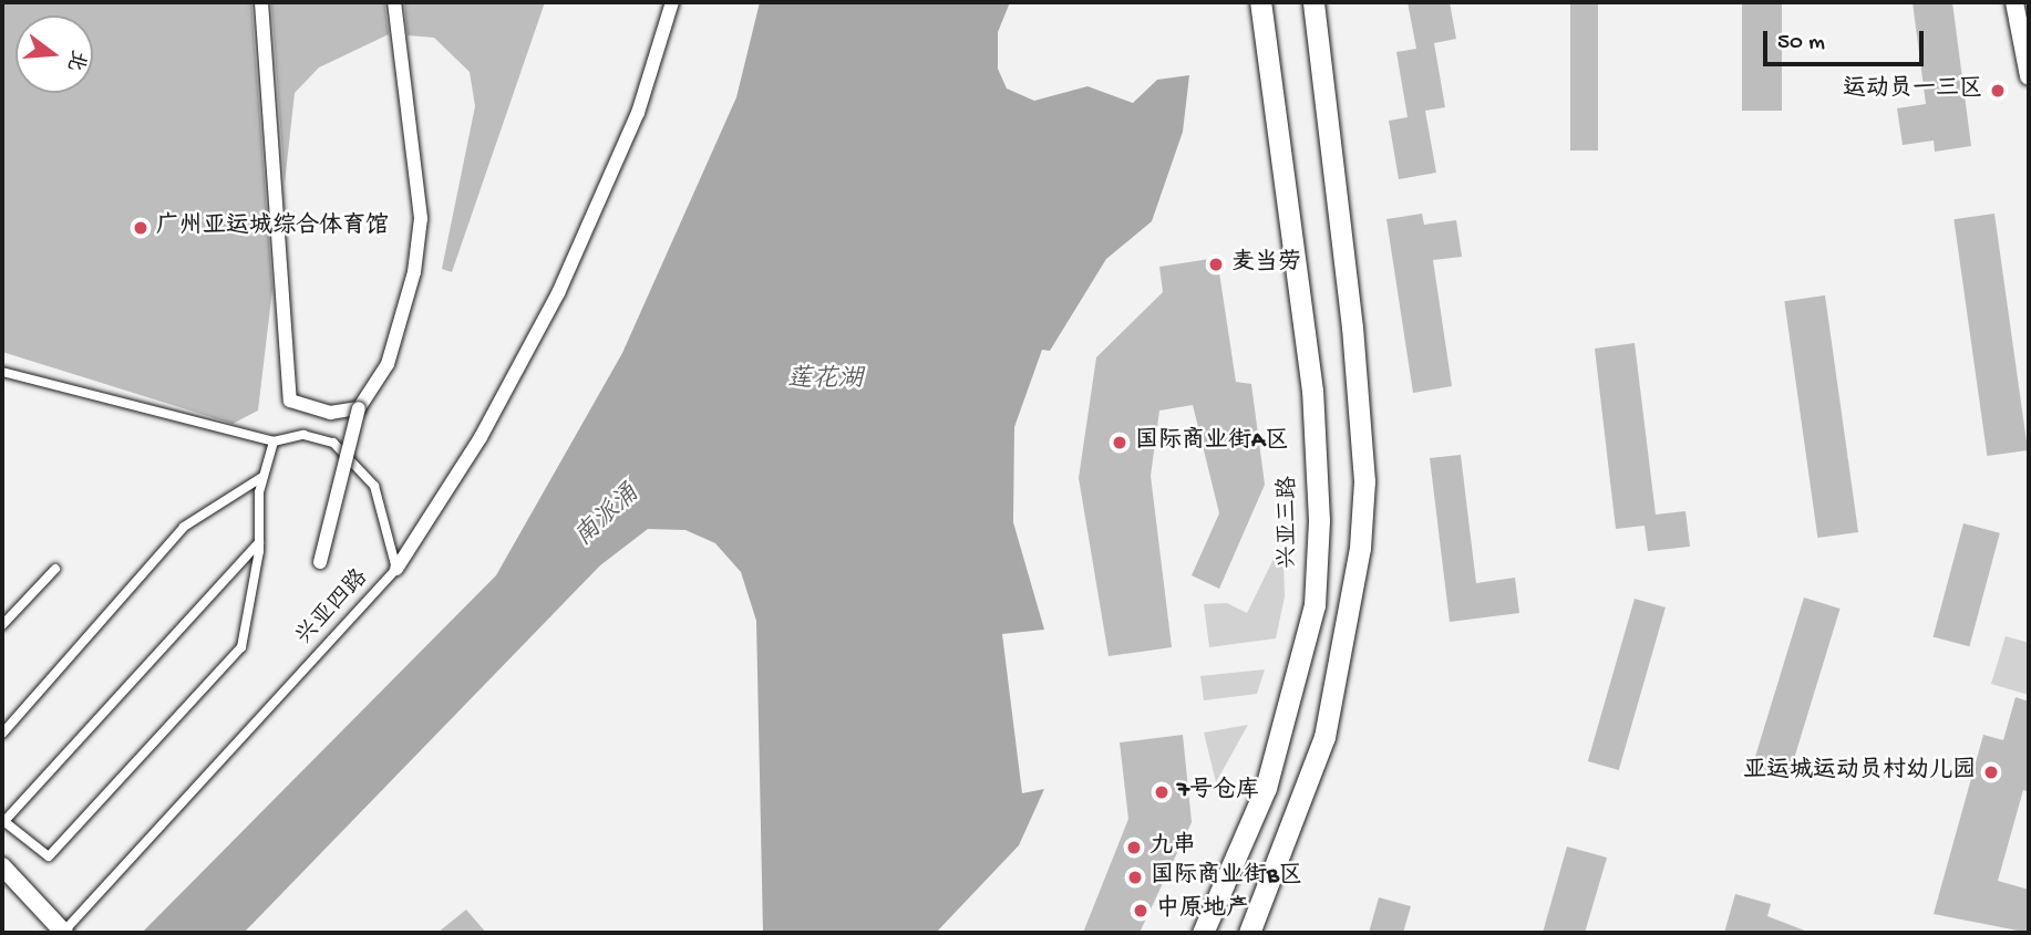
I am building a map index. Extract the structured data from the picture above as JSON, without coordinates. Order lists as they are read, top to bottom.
{
  "streets": {
    "street": ["兴亚三路"],
    "lane": ["兴亚四路"]
  },
  "water": ["莲花湖", "南派涌"],
  "places": [
    "运动员一三区",
    "广州亚运城综合体育馆",
    "麦当劳",
    "国际商业街A区",
    "亚运城运动员村幼儿园",
    "7号仓库",
    "九串",
    "国际商业街B区",
    "中原地产"
  ],
  "scale_bar": "50 m",
  "north": "right"
}
